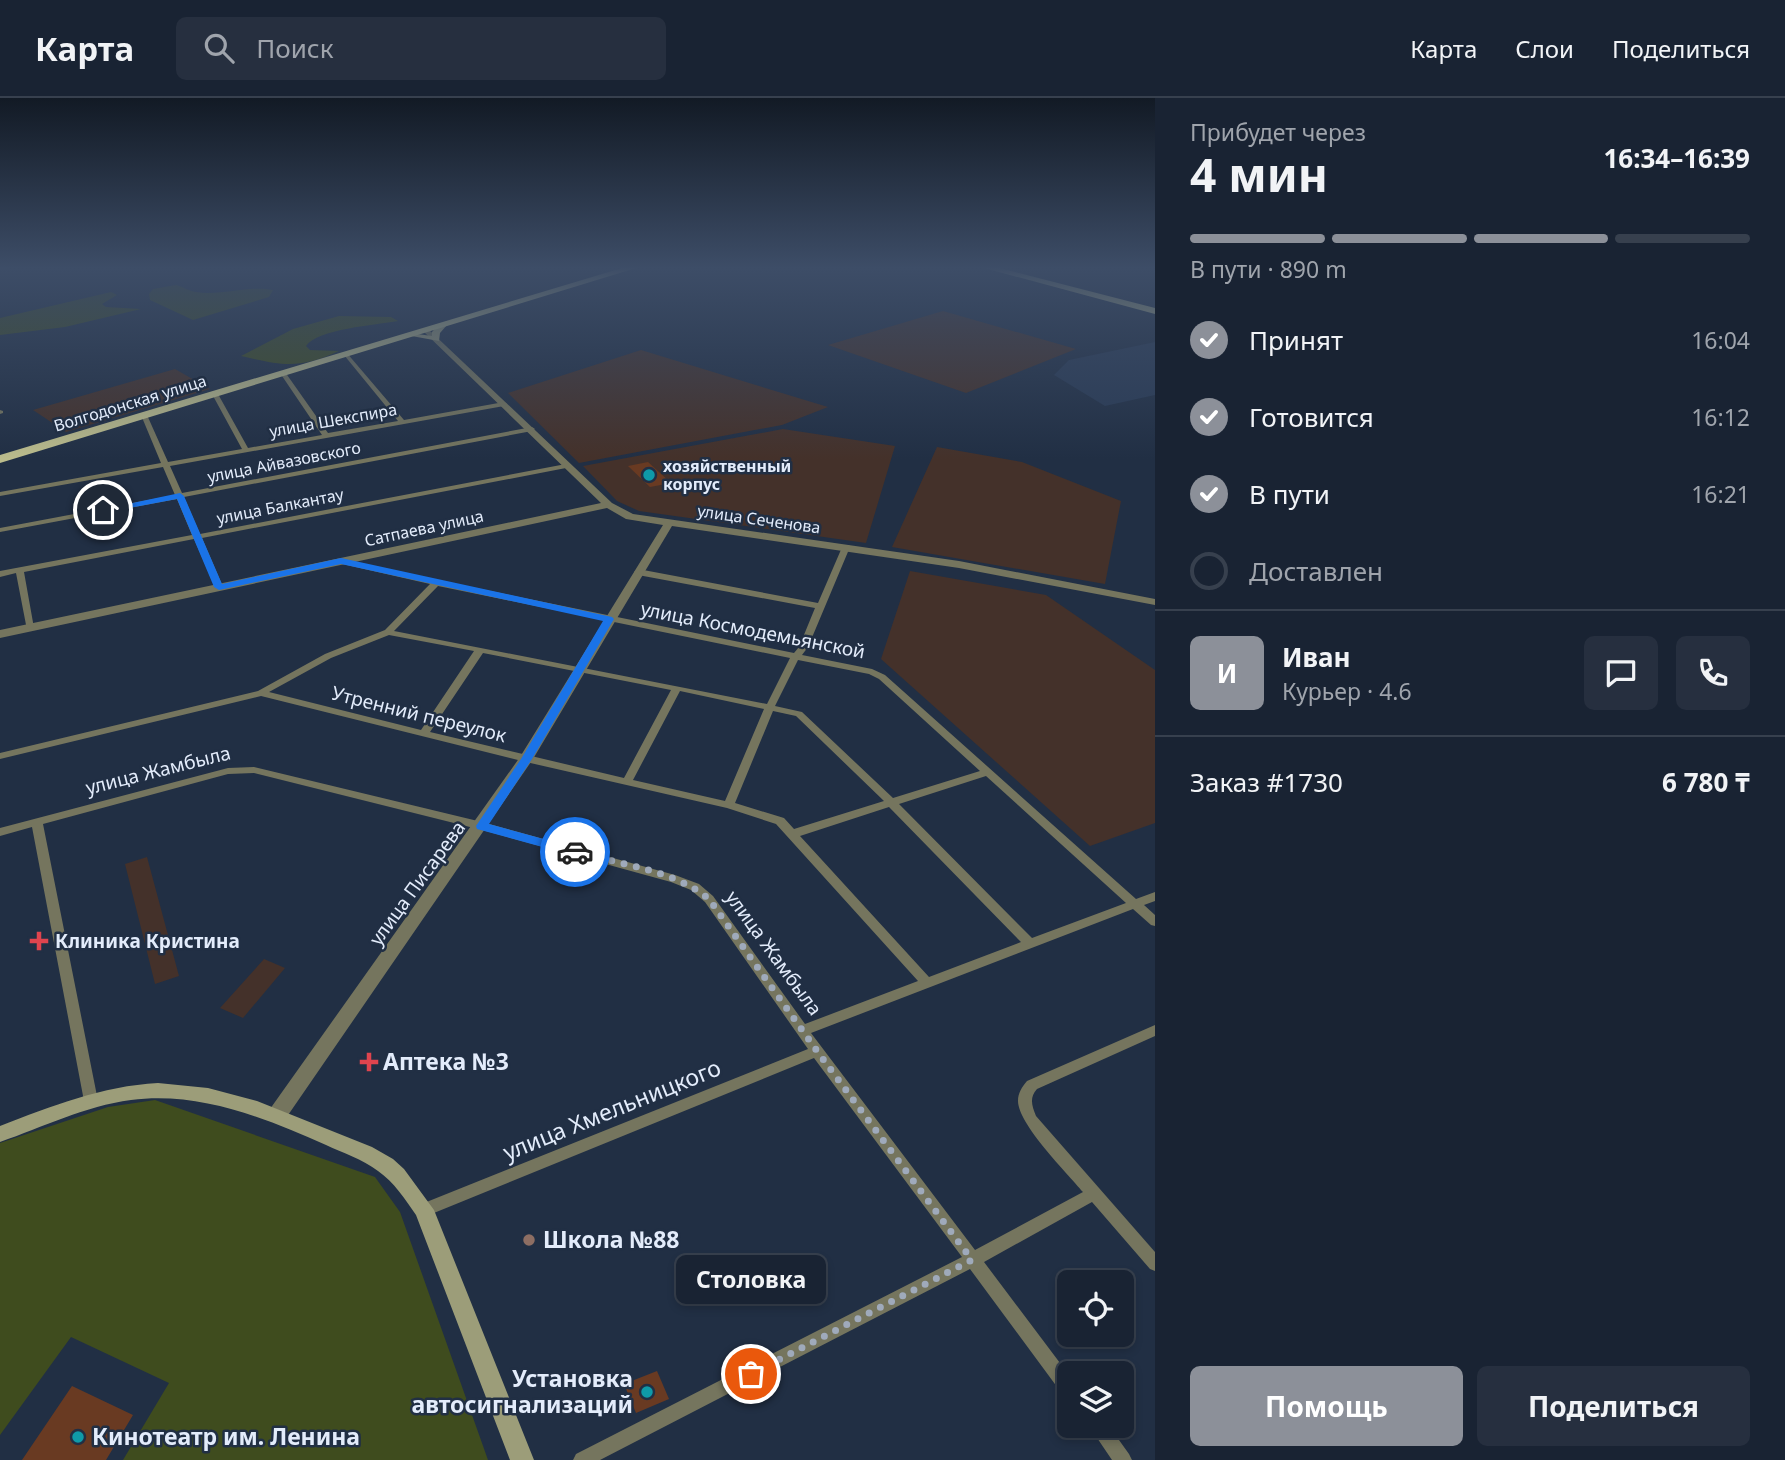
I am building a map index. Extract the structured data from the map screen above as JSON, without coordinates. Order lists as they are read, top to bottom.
{
  "streets": {
    "main road": ["Волгодонская улица"],
    "street": [
      "улица Шекспира",
      "улица Айвазовского",
      "улица Балкантау",
      "улица Сеченова",
      "Сатпаева улица",
      "улица Космодемьянской",
      "Утренний переулок",
      "улица Жамбыла",
      "улица Писарева",
      "улица Хмельницкого"
    ]
  },
  "crossings": [
    ["улица Шекспира", "улица Сеченова"],
    ["улица Айвазовского", "улица Сеченова"],
    ["улица Балкантау", "улица Сеченова"],
    ["улица Сеченова", "Сатпаева улица"],
    ["улица Сеченова", "улица Писарева"],
    ["Сатпаева улица", "улица Космодемьянской"],
    ["улица Космодемьянской", "улица Писарева"],
    ["Утренний переулок", "улица Писарева"],
    ["улица Жамбыла", "улица Писарева"],
    ["улица Жамбыла", "улица Хмельницкого"]
  ],
  "places": {
    "other": [
      "хозяйственный корпус",
      "Школа №88",
      "Столовка",
      "Установка автосигнализаций",
      "Кинотеатр им. Ленина"
    ],
    "health": ["Клиника Кристина", "Аптека №3"]
  },
  "page": {
    "header": "Карта",
    "search": "Поиск",
    "nav": ["Карта", "Слои", "Поделиться"],
    "heading": ["4 мин", "Прибудет через", "16:34–16:39"],
    "panel": [
      "Иван",
      "Курьер · 4.6",
      "Заказ #1730",
      "6 780 ₸"
    ],
    "bar": "В пути · 890 m",
    "list": [
      ["Принят", "16:04"],
      ["Готовится", "16:12"],
      ["В пути", "16:21"],
      "Доставлен"
    ],
    "round": "И",
    "bubble": "Столовка",
    "buttons": ["Помощь", "Поделиться"]
  }
}
